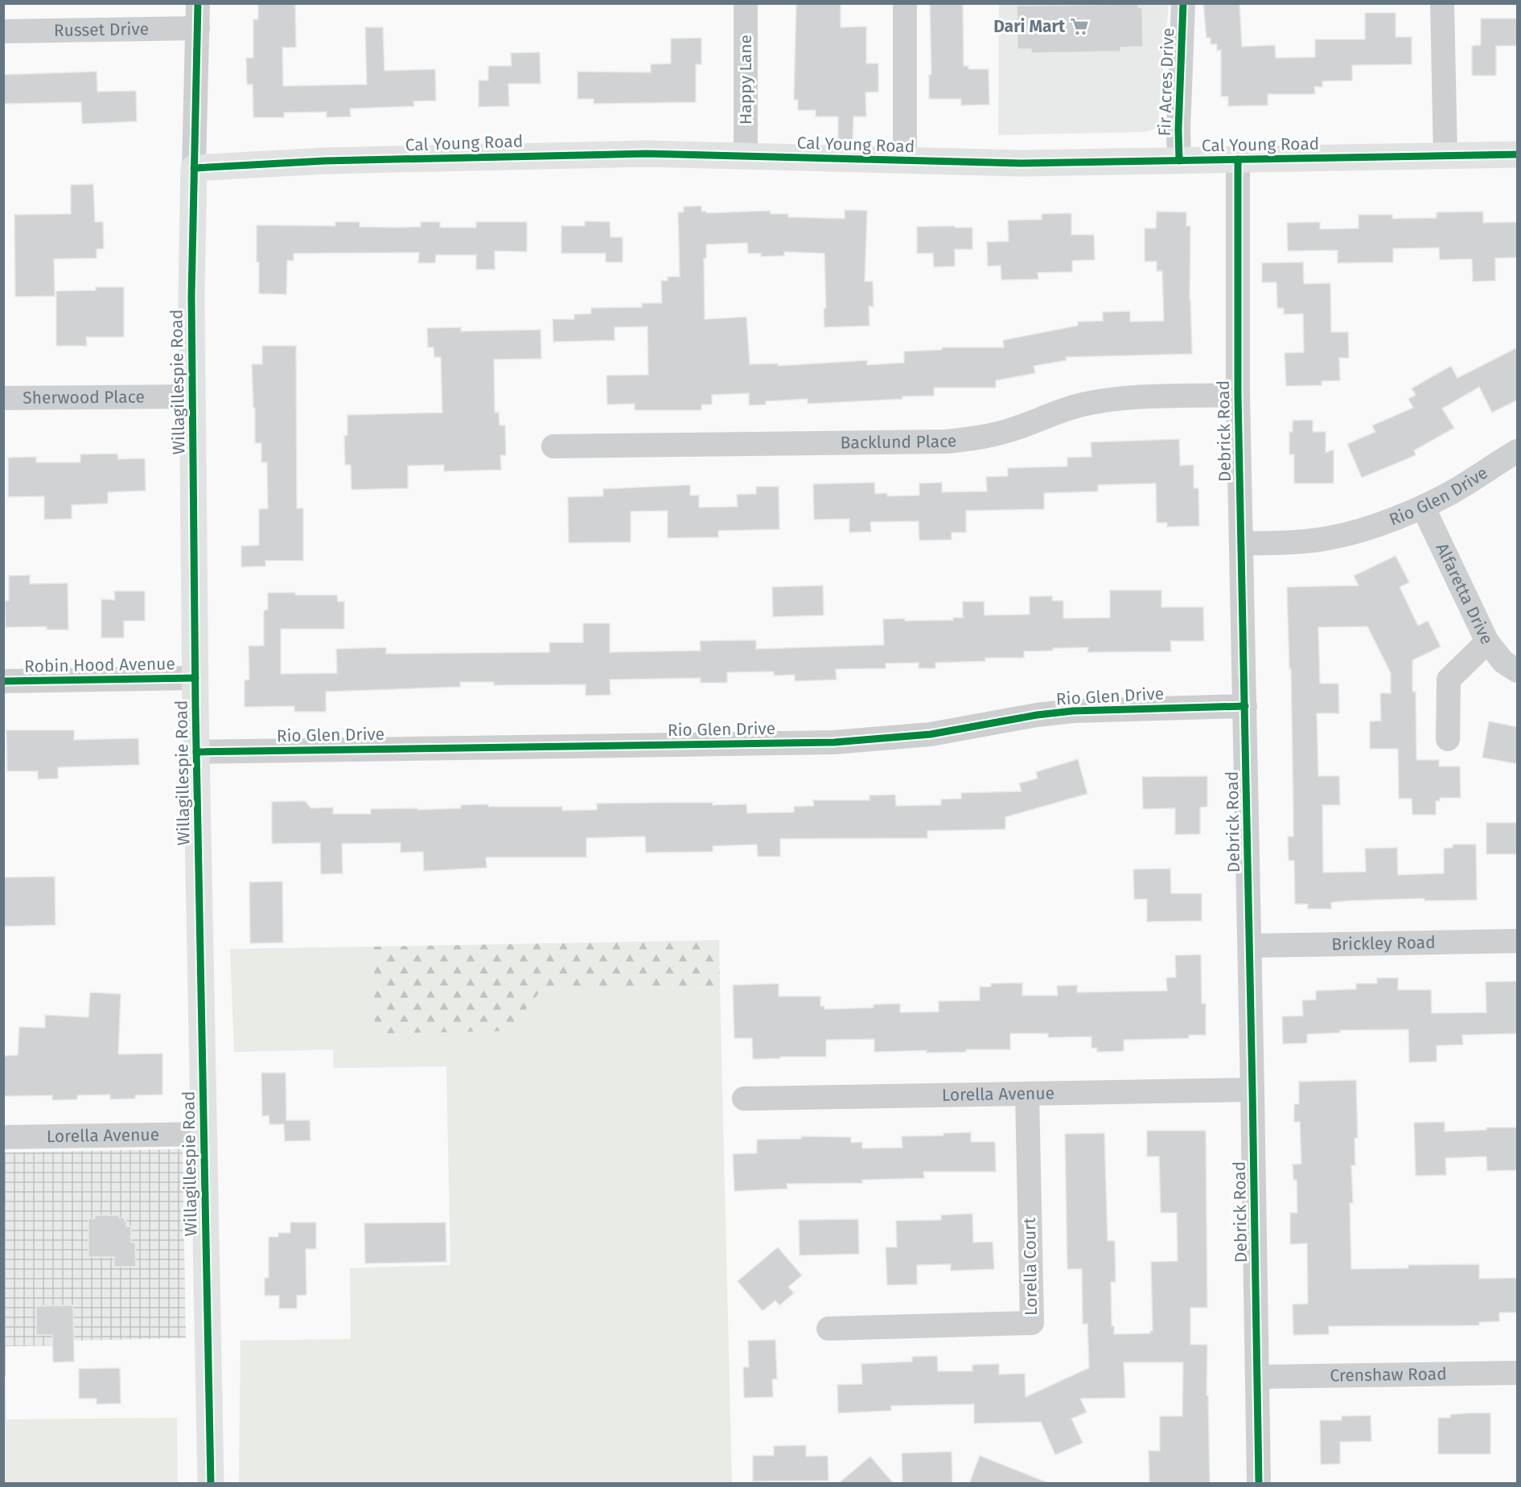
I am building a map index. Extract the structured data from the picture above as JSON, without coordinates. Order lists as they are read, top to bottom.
{
  "streets": {
    "main road": ["Cal Young Road", "Willagillespie Road"],
    "street": [
      "Russet Drive",
      "Happy Lane",
      "Fir Acres Drive",
      "Sherwood Place",
      "Debrick Road",
      "Backlund Place",
      "Rio Glen Drive",
      "Alfaretta Drive",
      "Robin Hood Avenue",
      "Brickley Road",
      "Lorella Avenue",
      "Lorella Court",
      "Crenshaw Road"
    ]
  },
  "crossings": [
    ["Russet Drive", "Willagillespie Road"],
    ["Happy Lane", "Cal Young Road"],
    ["Fir Acres Drive", "Cal Young Road"],
    ["Cal Young Road", "Willagillespie Road"],
    ["Cal Young Road", "Debrick Road"],
    ["Willagillespie Road", "Sherwood Place"],
    ["Willagillespie Road", "Rio Glen Drive"],
    ["Willagillespie Road", "Robin Hood Avenue"],
    ["Willagillespie Road", "Lorella Avenue"],
    ["Debrick Road", "Backlund Place"],
    ["Debrick Road", "Rio Glen Drive"],
    ["Debrick Road", "Brickley Road"],
    ["Debrick Road", "Lorella Avenue"],
    ["Debrick Road", "Crenshaw Road"],
    ["Rio Glen Drive", "Alfaretta Drive"],
    ["Lorella Avenue", "Lorella Court"]
  ],
  "places": {
    "supermarket": ["Dari Mart"]
  }
}
